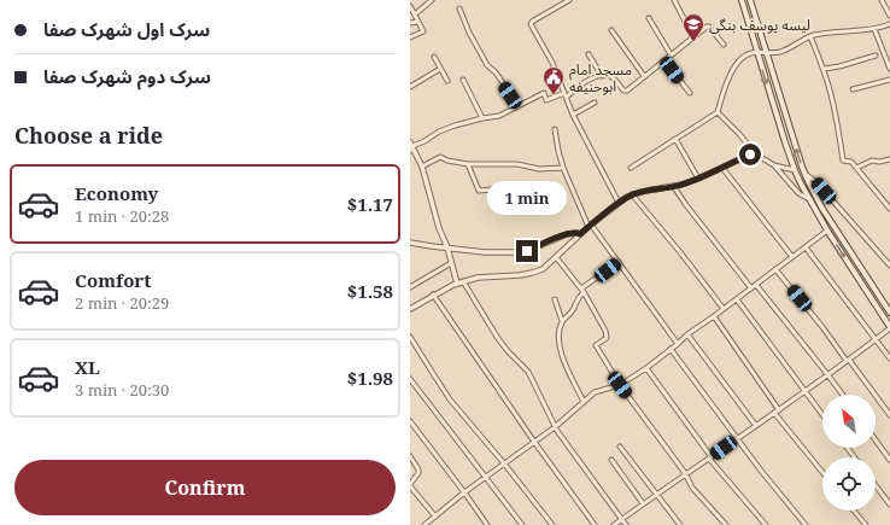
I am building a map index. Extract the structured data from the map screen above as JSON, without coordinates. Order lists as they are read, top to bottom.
{
  "places": {
    "school or university": ["لیسه یوسف بنگی"],
    "public building": ["مسجد امام ابوحنیفه"]
  },
  "north": "top left",
  "page": {
    "banner": ["سرک اول شهرک صفا", "سرک دوم شهرک صفا"],
    "heading": "Choose a ride",
    "list": [
      {
        "name": "Economy",
        "note": "1 min · 20:28",
        "value": "$1.17"
      },
      {
        "name": "Comfort",
        "note": "2 min · 20:29",
        "value": "$1.58"
      },
      {
        "name": "XL",
        "note": "3 min · 20:30",
        "value": "$1.98"
      }
    ],
    "bubble": "1 min",
    "buttons": "Confirm"
  }
}
